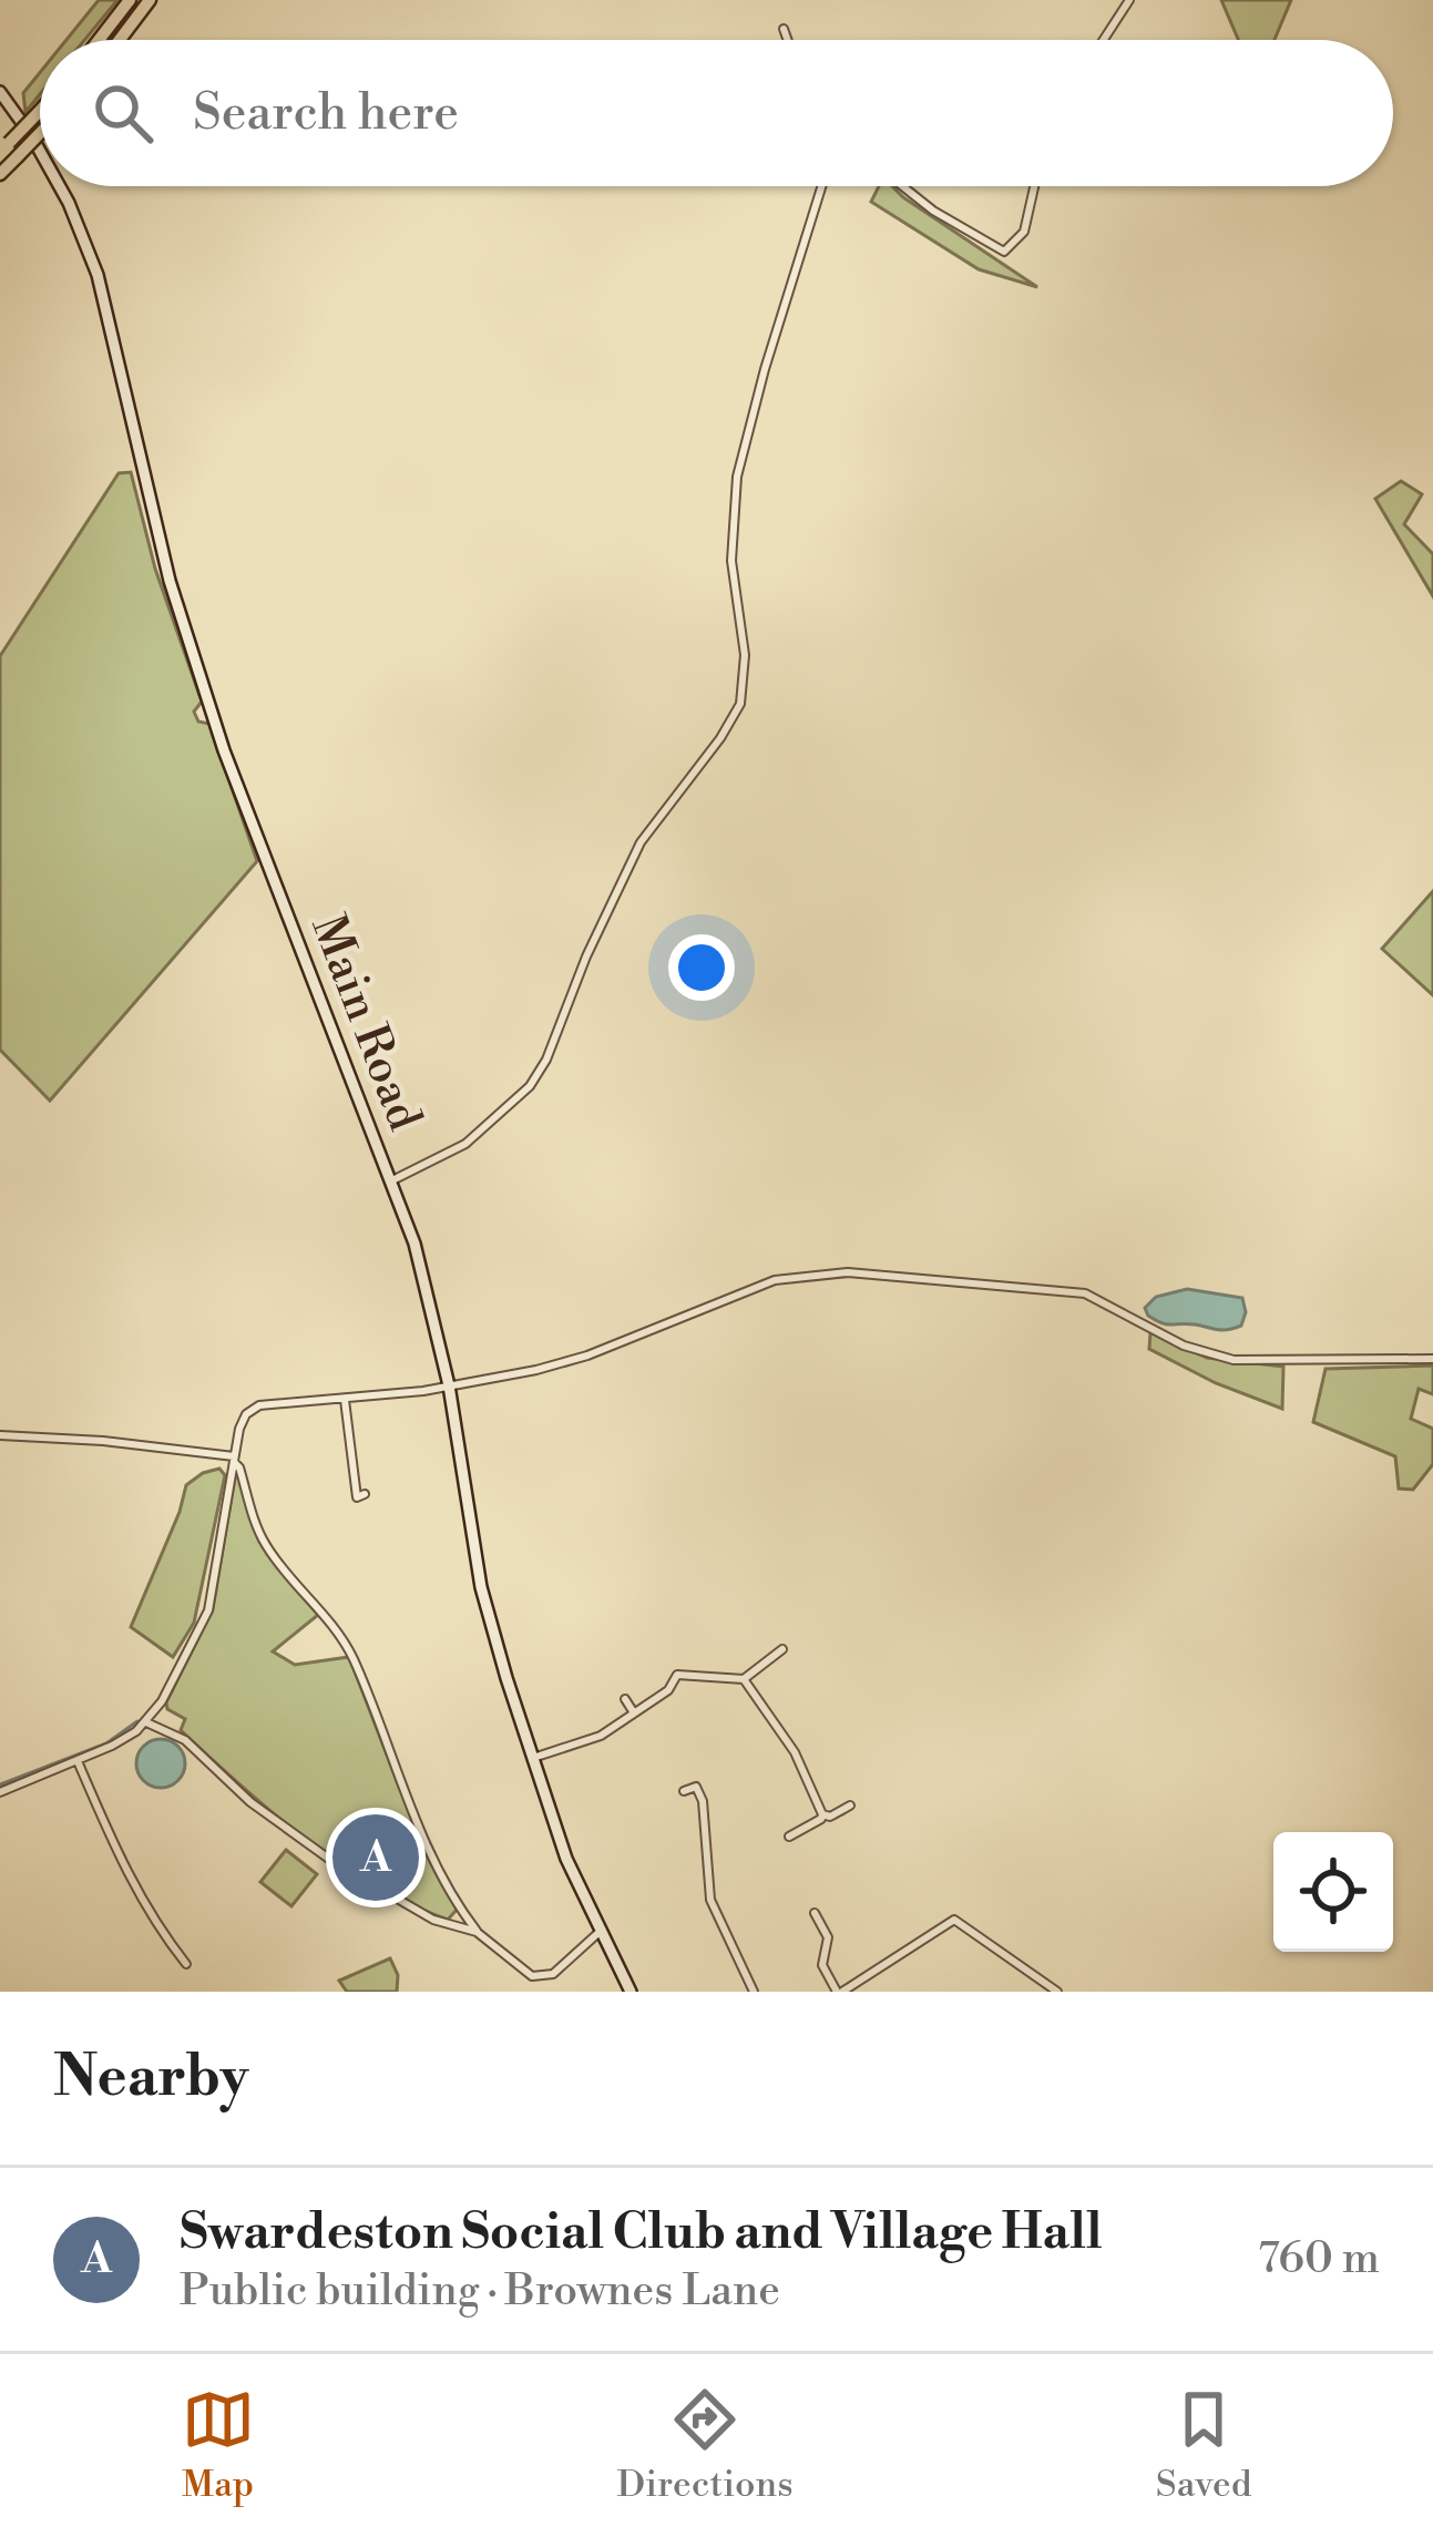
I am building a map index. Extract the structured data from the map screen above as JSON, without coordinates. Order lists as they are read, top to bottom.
{
  "streets": {
    "main road": ["Main Road"]
  },
  "page": {
    "search": "Search here",
    "pins": "A",
    "heading": "Nearby",
    "list": [
      {
        "mark": "A",
        "name": "Swardeston Social Club and Village Hall",
        "note": "Public building · Brownes Lane",
        "value": "760 m"
      }
    ],
    "nav": ["Map", "Directions", "Saved"]
  }
}
